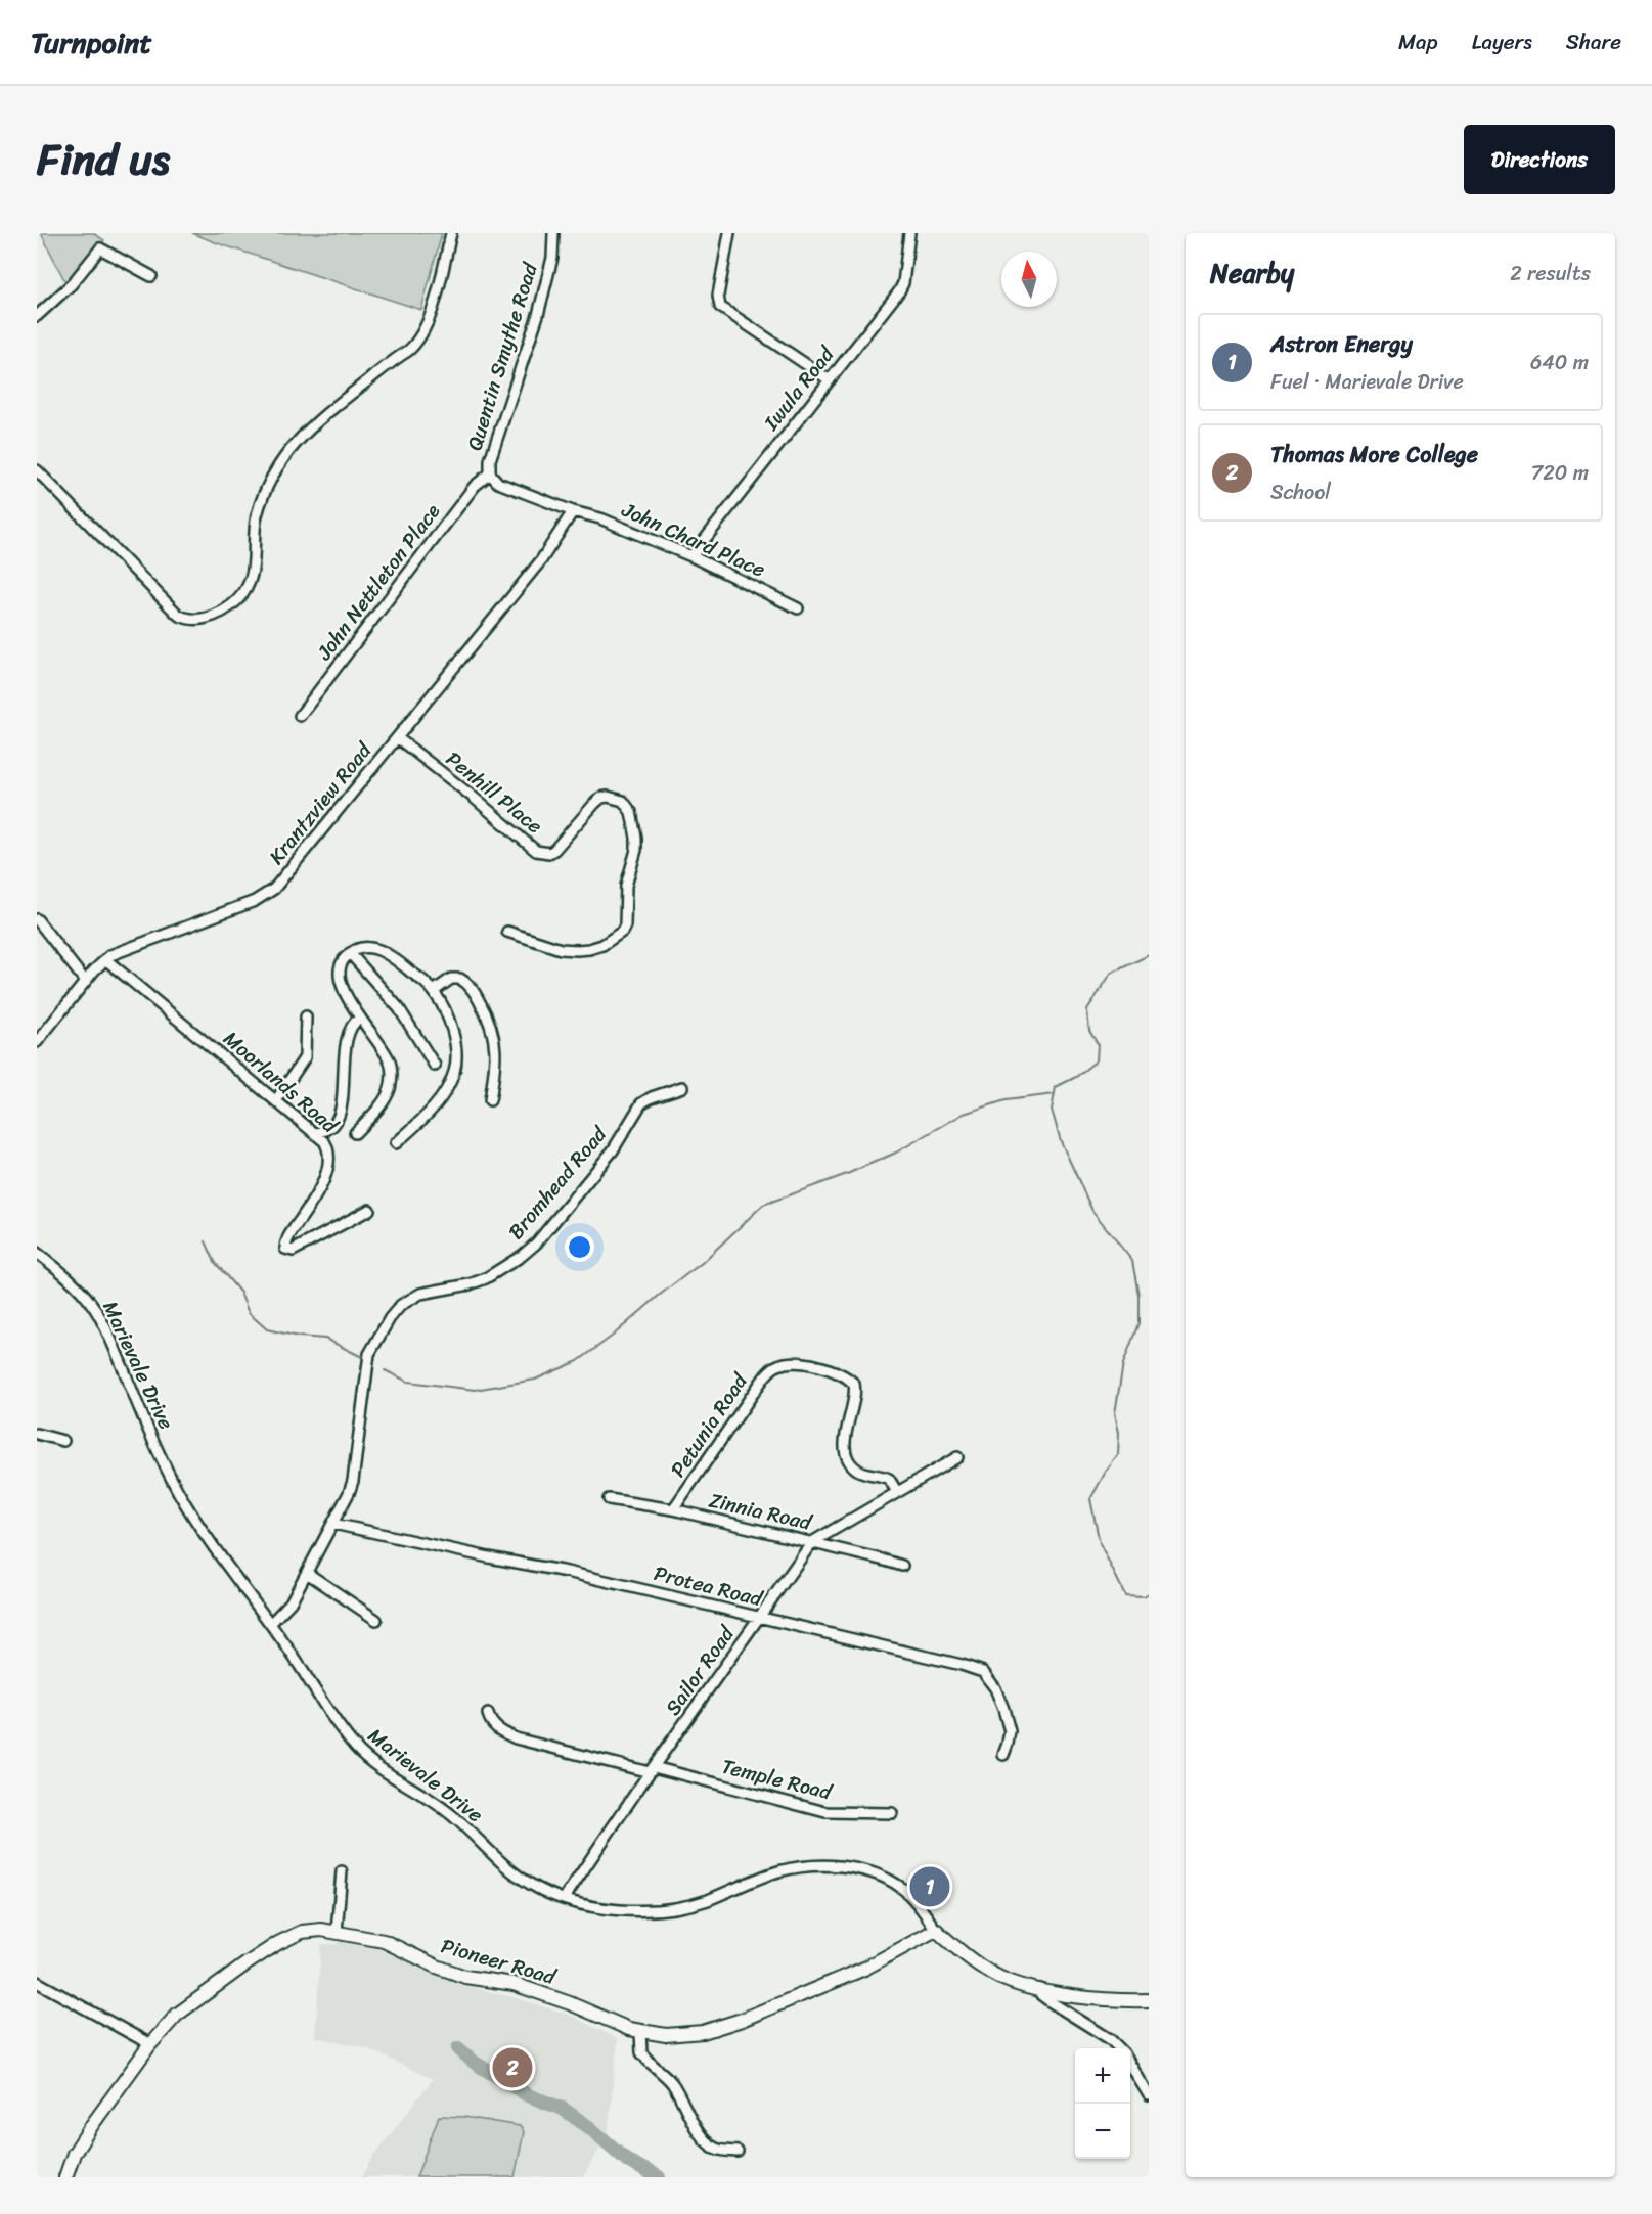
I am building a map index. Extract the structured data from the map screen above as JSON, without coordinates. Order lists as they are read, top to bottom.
{
  "streets": {
    "main road": ["Pioneer Road"],
    "street": [
      "Quentin Smythe Road",
      "Iwula Road",
      "John Chard Place",
      "John Nettleton Place",
      "Penhill Place",
      "Krantzview Road",
      "Moorlands Road",
      "Bromhead Road",
      "Marievale Drive",
      "Petunia Road",
      "Zinnia Road",
      "Protea Road",
      "Sailor Road",
      "Temple Road"
    ]
  },
  "crossings": [
    ["Quentin Smythe Road", "John Chard Place"],
    ["Quentin Smythe Road", "John Nettleton Place"],
    ["Quentin Smythe Road", "Krantzview Road"],
    ["Iwula Road", "John Chard Place"],
    ["John Chard Place", "Krantzview Road"],
    ["Penhill Place", "Krantzview Road"],
    ["Krantzview Road", "Moorlands Road"],
    ["Bromhead Road", "Marievale Drive"],
    ["Bromhead Road", "Protea Road"],
    ["Marievale Drive", "Sailor Road"],
    ["Marievale Drive", "Pioneer Road"],
    ["Petunia Road", "Zinnia Road"],
    ["Petunia Road", "Sailor Road"],
    ["Zinnia Road", "Sailor Road"],
    ["Protea Road", "Sailor Road"],
    ["Sailor Road", "Temple Road"]
  ],
  "north": "top",
  "page": {
    "header": "Turnpoint",
    "nav": ["Map", "Layers", "Share"],
    "title": "Find us",
    "buttons": "Directions",
    "heading": ["Nearby", "2 results"],
    "list": [
      {
        "mark": "1",
        "name": "Astron Energy",
        "note": "Fuel · Marievale Drive",
        "value": "640 m"
      },
      {
        "mark": "2",
        "name": "Thomas More College",
        "note": "School",
        "value": "720 m"
      }
    ],
    "pins": ["1", "2"],
    "map_buttons": ["+", "−"]
  }
}
